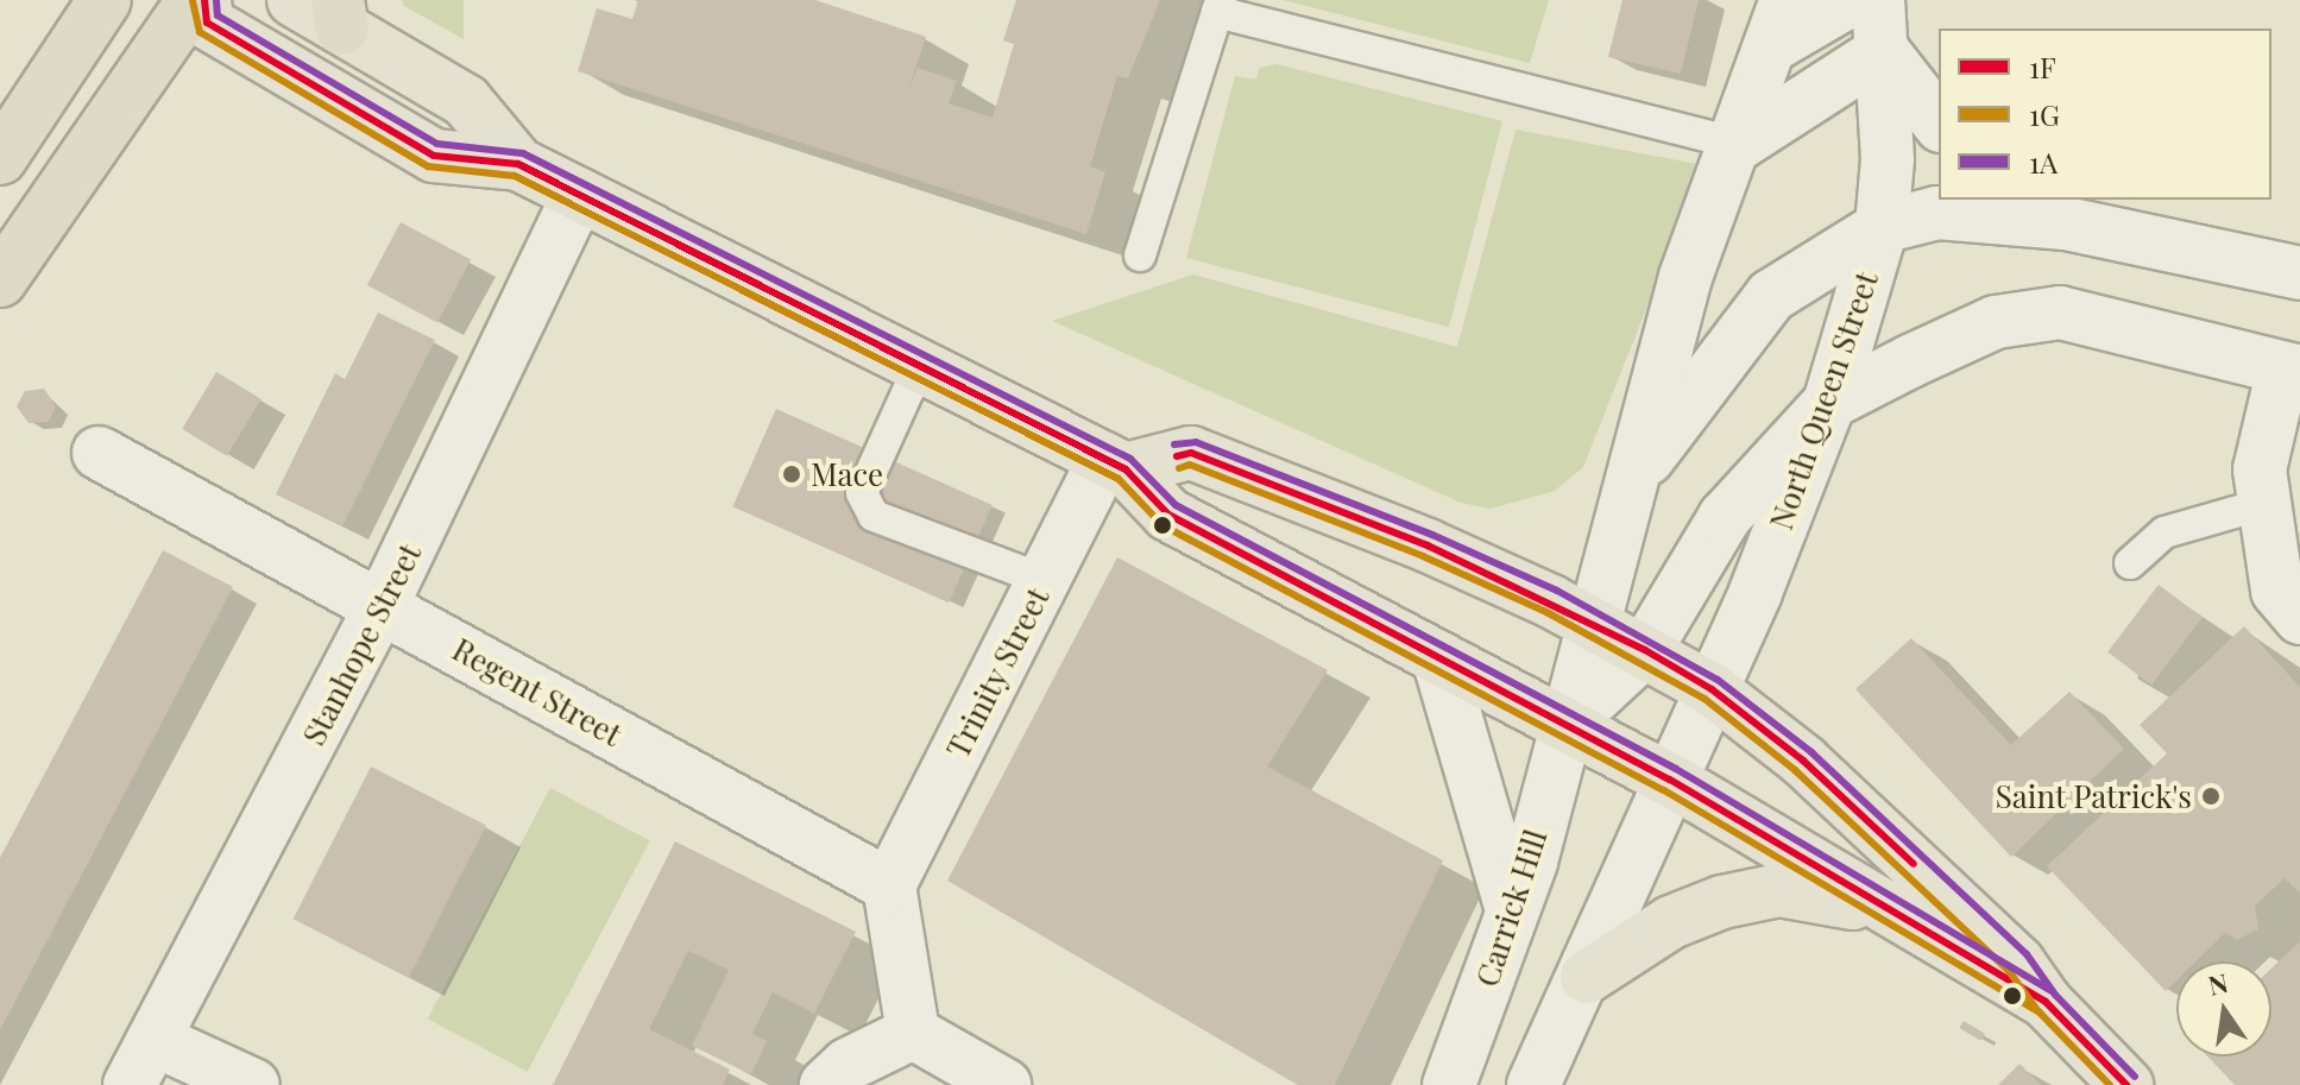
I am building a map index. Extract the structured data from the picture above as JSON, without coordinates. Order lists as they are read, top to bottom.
{
  "streets": {
    "main road": [
      "North Queen Street",
      "Stanhope Street",
      "Trinity Street",
      "Regent Street",
      "Carrick Hill"
    ]
  },
  "crossings": [
    ["Stanhope Street", "Regent Street"],
    ["Trinity Street", "Regent Street"]
  ],
  "places": ["Mace", "Saint Patrick's"],
  "lines": ["transit line 1F", "transit line 1A", "transit line 1G"],
  "legend": ["1F", "1G", "1A"],
  "north": "top"
}
